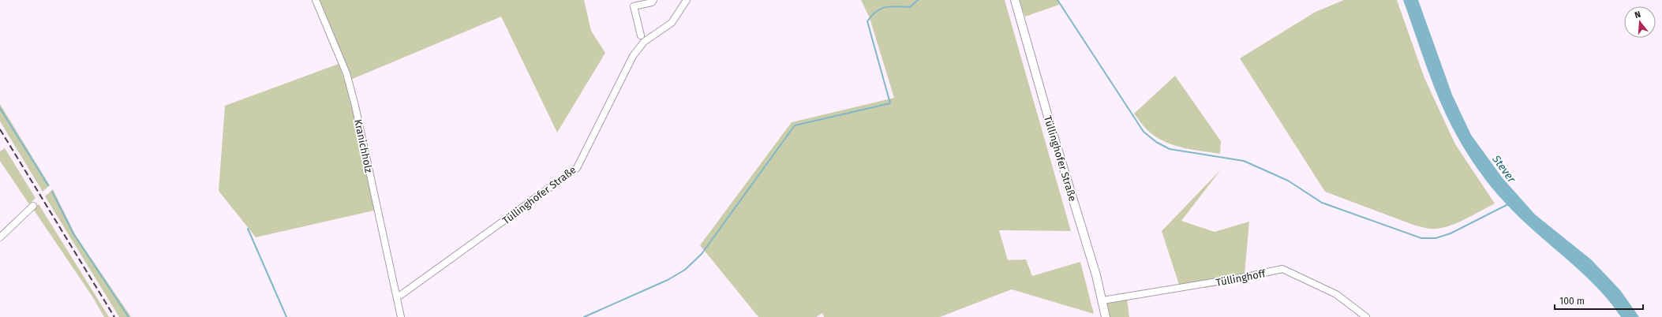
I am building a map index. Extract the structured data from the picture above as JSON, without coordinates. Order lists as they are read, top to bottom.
{
  "streets": {
    "main road": ["Tüllinghofer Straße"],
    "street": ["Kranichholz", "Tüllinghoff"]
  },
  "crossings": [
    ["Kranichholz", "Tüllinghofer Straße"],
    ["Tüllinghofer Straße", "Tüllinghoff"]
  ],
  "water": ["Stever"],
  "scale_bar": "100 m",
  "north": "top"
}
